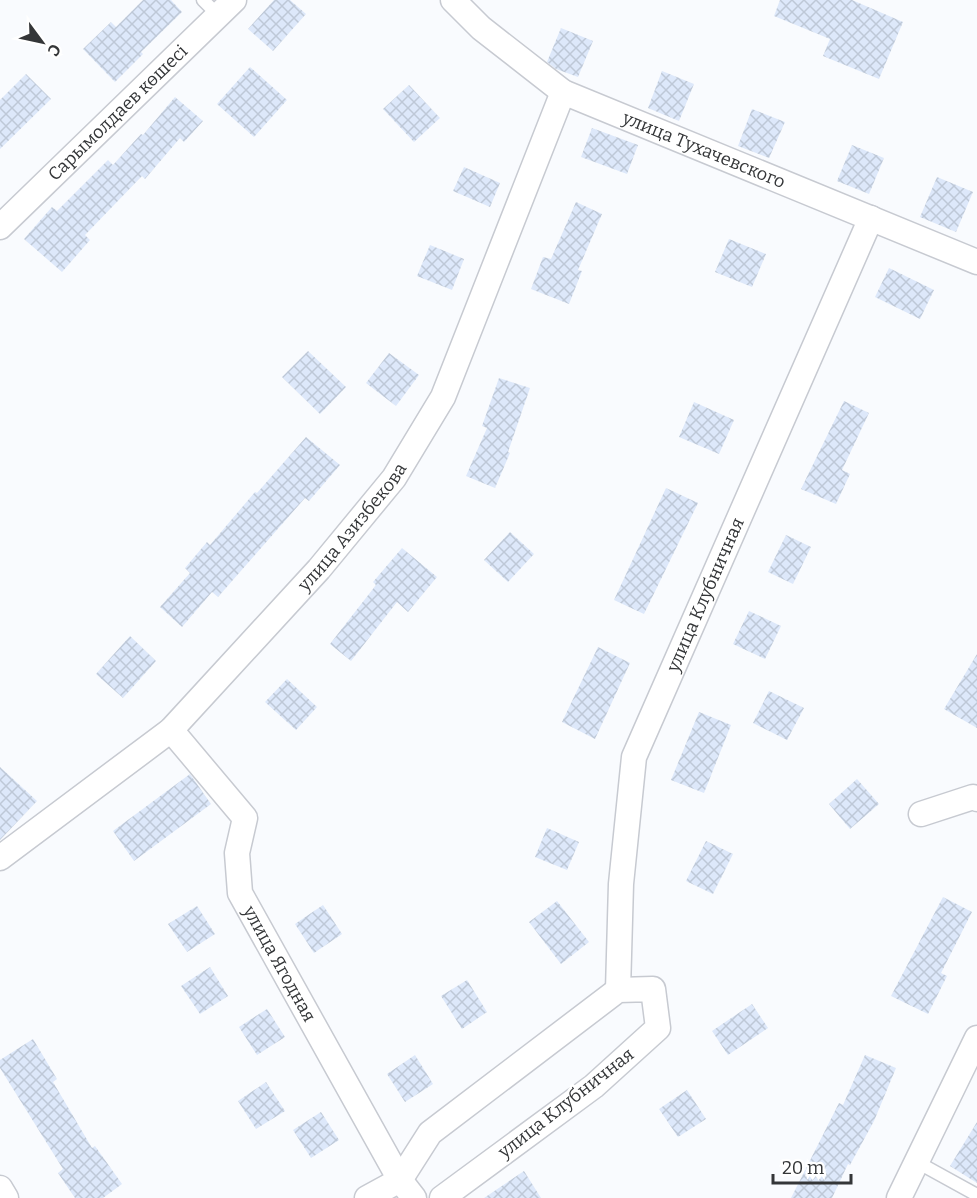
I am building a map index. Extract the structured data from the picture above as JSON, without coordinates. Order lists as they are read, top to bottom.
{
  "streets": {
    "street": [
      "Сарымолдаев көшесі",
      "улица Тухачевского",
      "улица Азизбекова",
      "улица Клубничная",
      "улица Ягодная"
    ]
  },
  "crossings": [
    ["улица Тухачевского", "улица Азизбекова"],
    ["улица Тухачевского", "улица Клубничная"],
    ["улица Азизбекова", "улица Ягодная"]
  ],
  "scale_bar": "20 m",
  "north": "bottom right"
}
